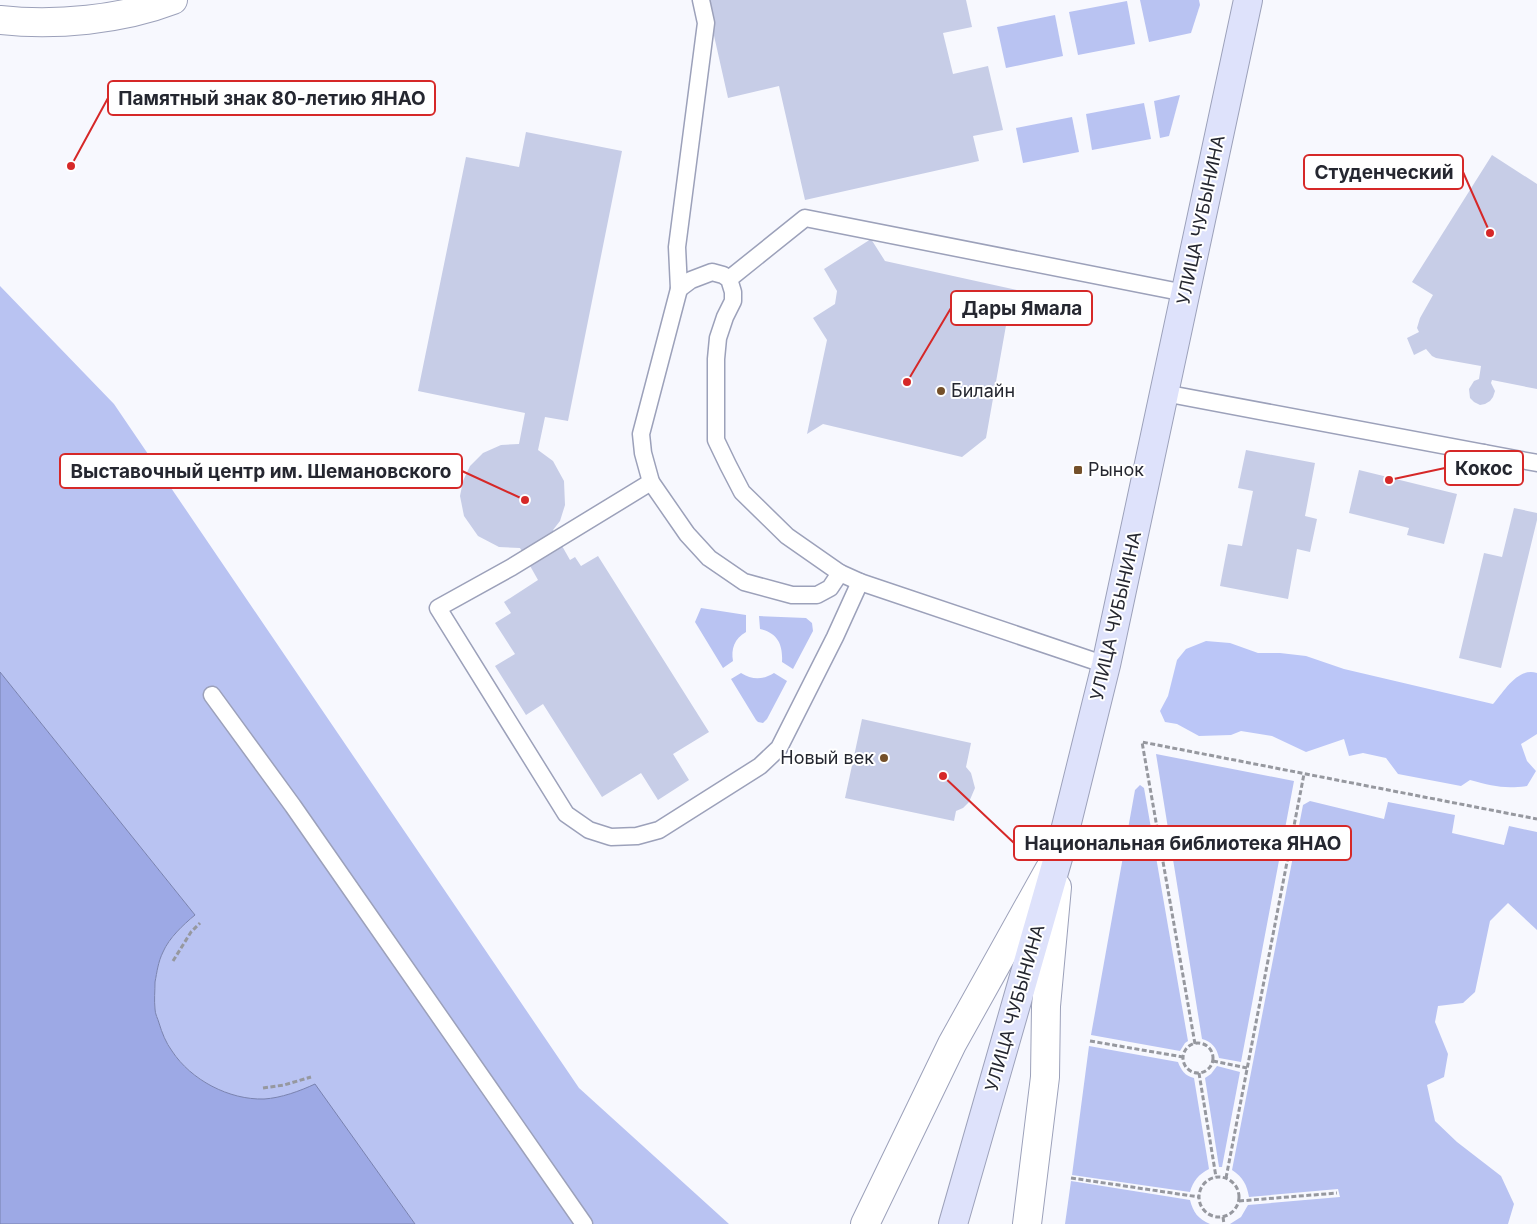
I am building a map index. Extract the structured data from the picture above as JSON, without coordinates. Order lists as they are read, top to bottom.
{
  "streets": {
    "main road": ["УЛИЦА ЧУБЫНИНА"]
  },
  "places": {
    "other": [
      "Памятный знак 80-летию ЯНАО",
      "Студенческий",
      "Дары Ямала",
      "Билайн",
      "Кокос",
      "Выставочный центр им. Шемановского",
      "Новый век",
      "Национальная библиотека ЯНАО"
    ],
    "transit": ["Рынок"]
  }
}
